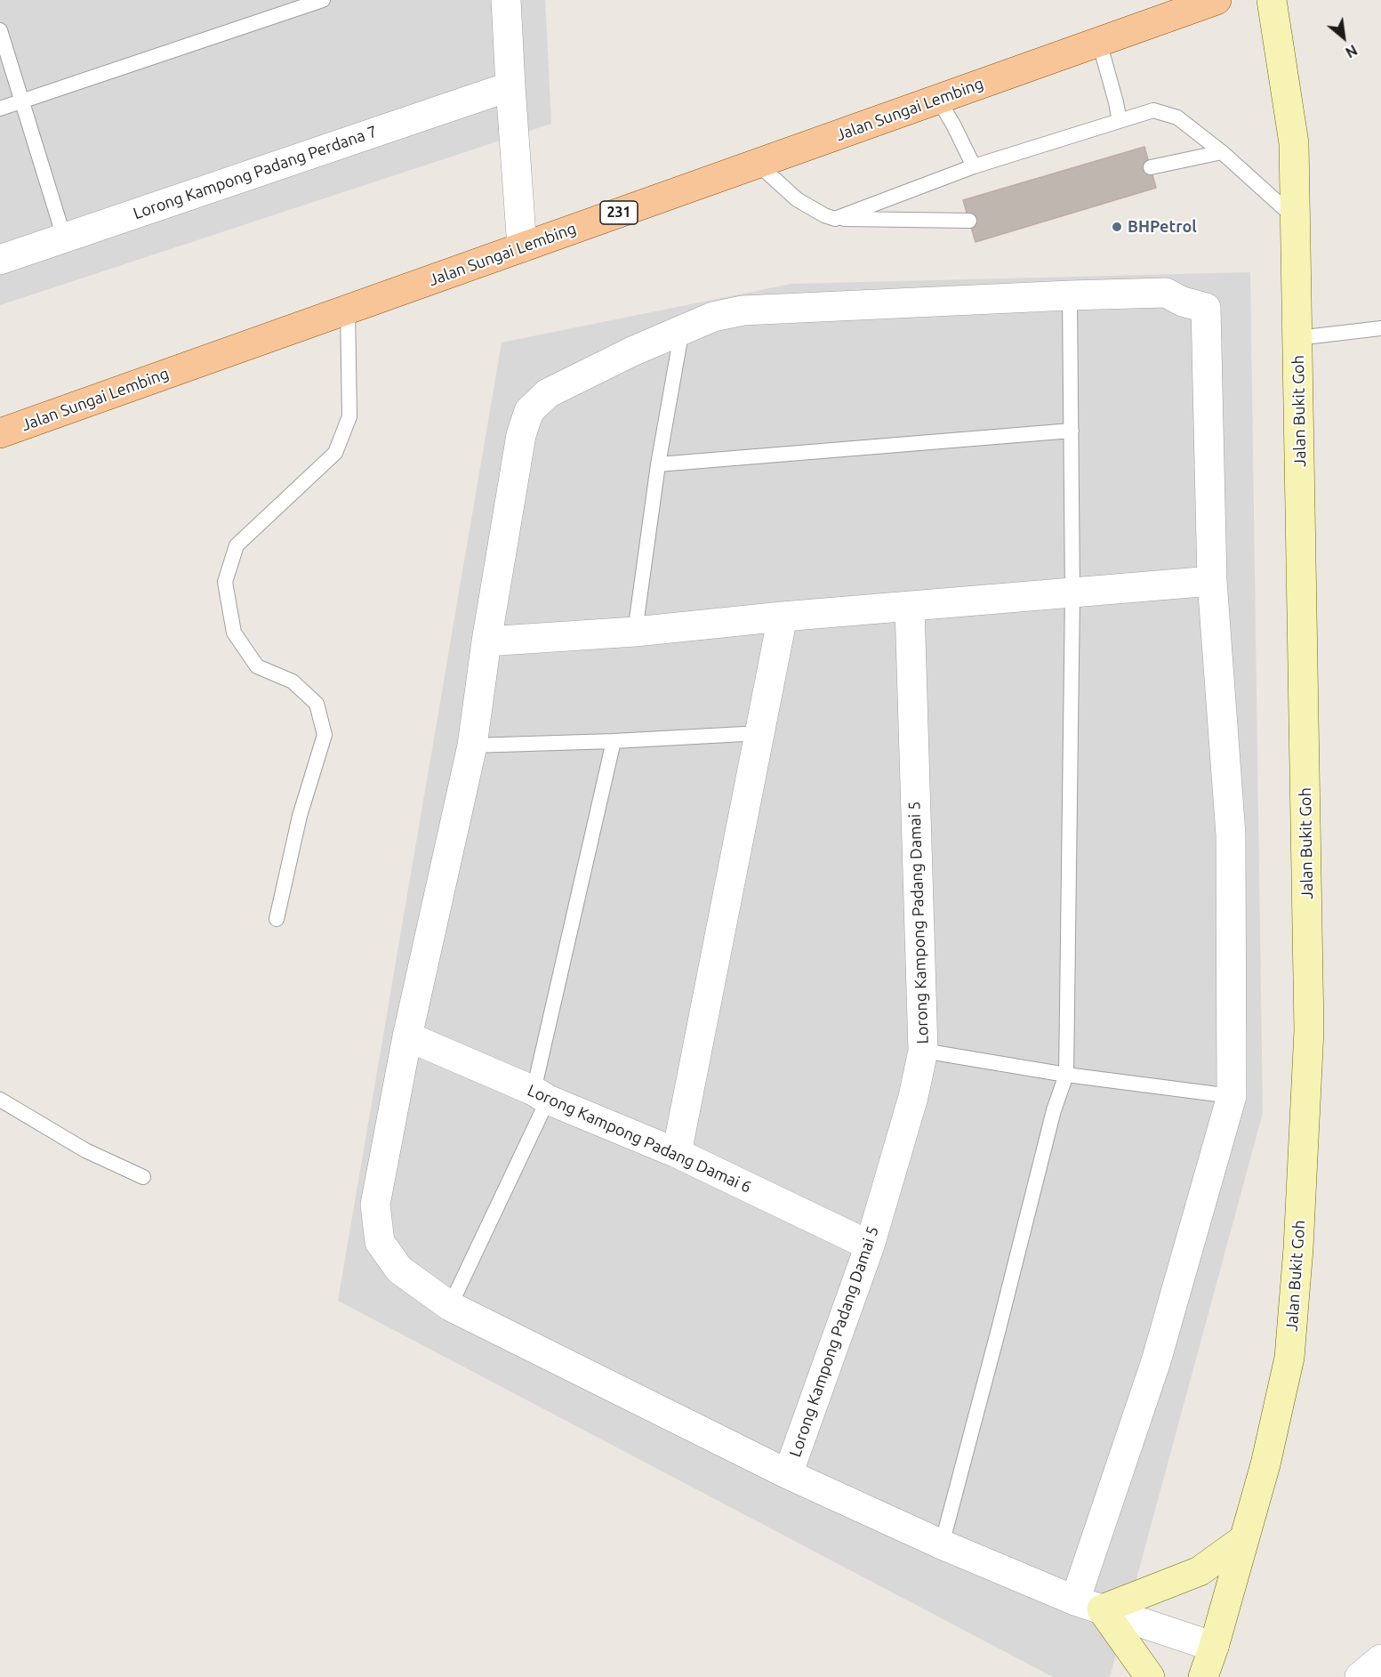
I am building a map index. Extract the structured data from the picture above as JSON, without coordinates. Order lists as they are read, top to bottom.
{
  "streets": {
    "main road": ["Jalan Sungai Lembing", "231", "Jalan Bukit Goh"],
    "street": ["Lorong Kampong Padang Perdana 7", "Lorong Kampong Padang Damai 5", "Lorong Kampong Padang Damai 6"]
  },
  "crossings": [
    ["Lorong Kampong Padang Damai 5", "Lorong Kampong Padang Damai 6"]
  ],
  "places": ["BHPetrol"],
  "north": "bottom right"
}
